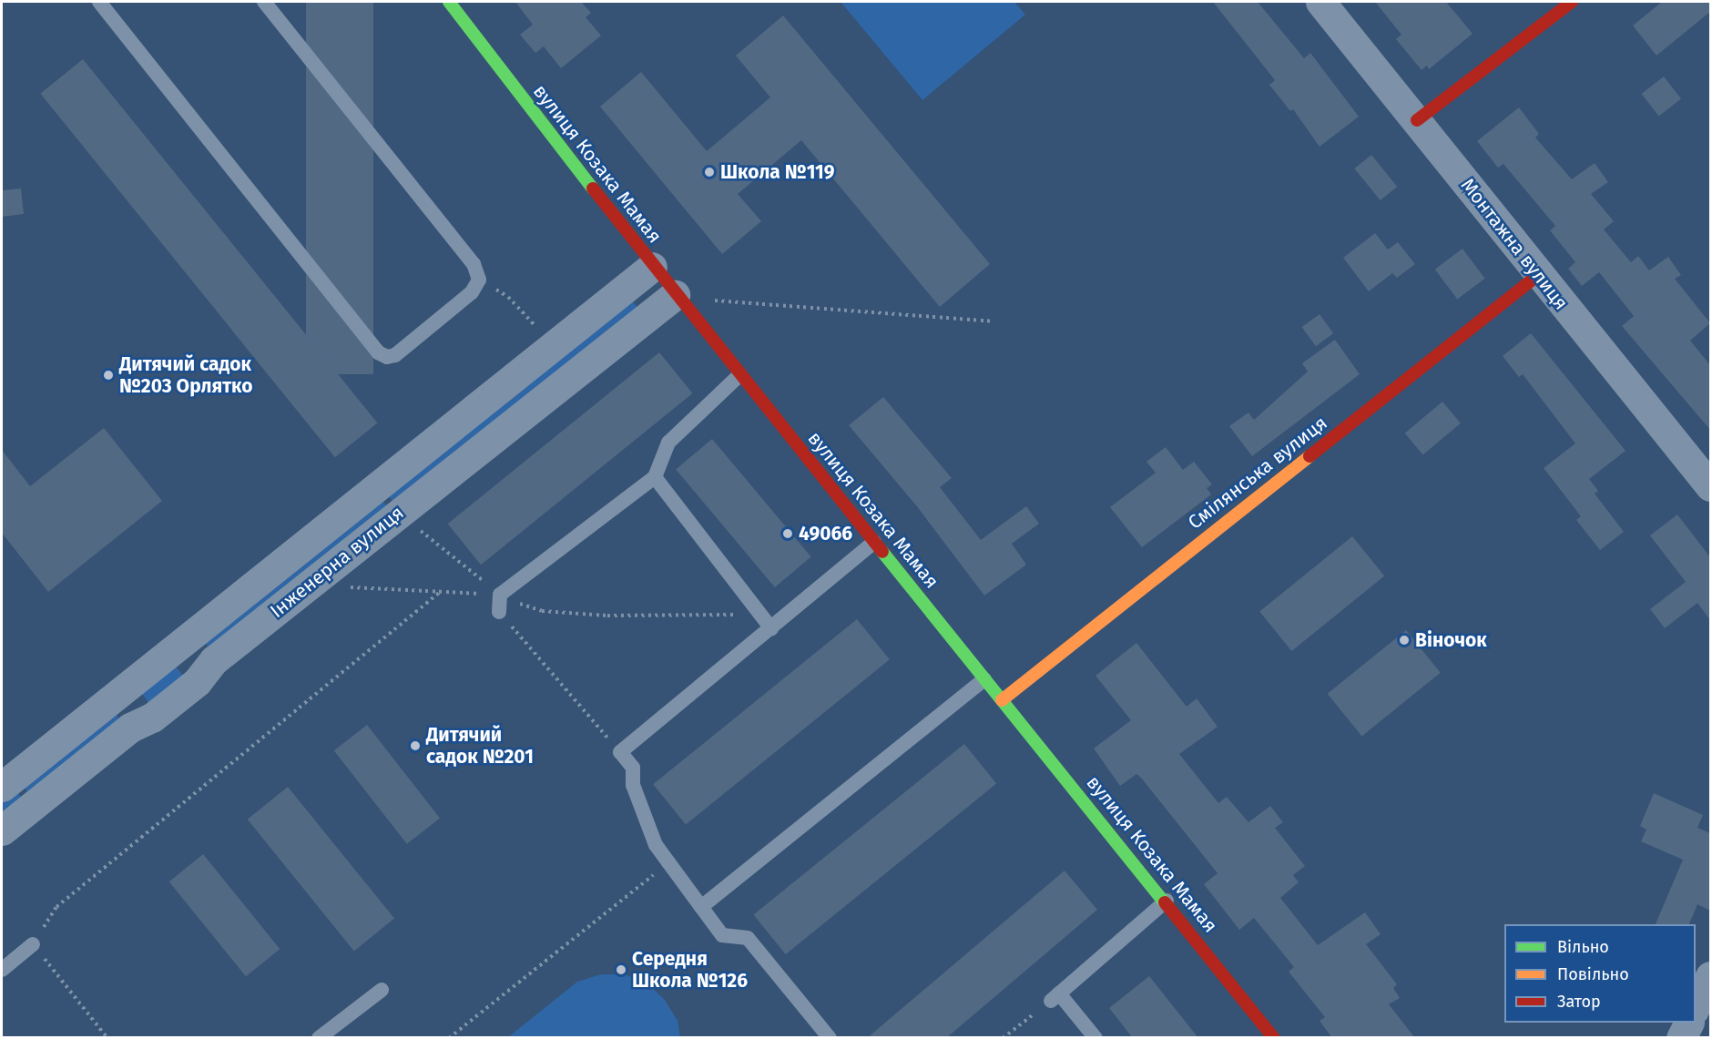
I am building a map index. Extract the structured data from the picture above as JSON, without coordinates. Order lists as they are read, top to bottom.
{
  "streets": {
    "street": [
      "вулиця Козака Мамая",
      "Монтажна вулиця",
      "Смілянська вулиця",
      "Інженерна вулиця"
    ]
  },
  "crossings": [
    ["вулиця Козака Мамая", "Смілянська вулиця"],
    ["вулиця Козака Мамая", "Інженерна вулиця"],
    ["Монтажна вулиця", "Смілянська вулиця"]
  ],
  "places": [
    "Школа №119",
    "Дитячий садок №203 Орлятко",
    "49066",
    "Віночок",
    "Дитячий садок №201",
    "Середня Школа №126"
  ],
  "legend": ["Вільно", "Повільно", "Затор"]
}
